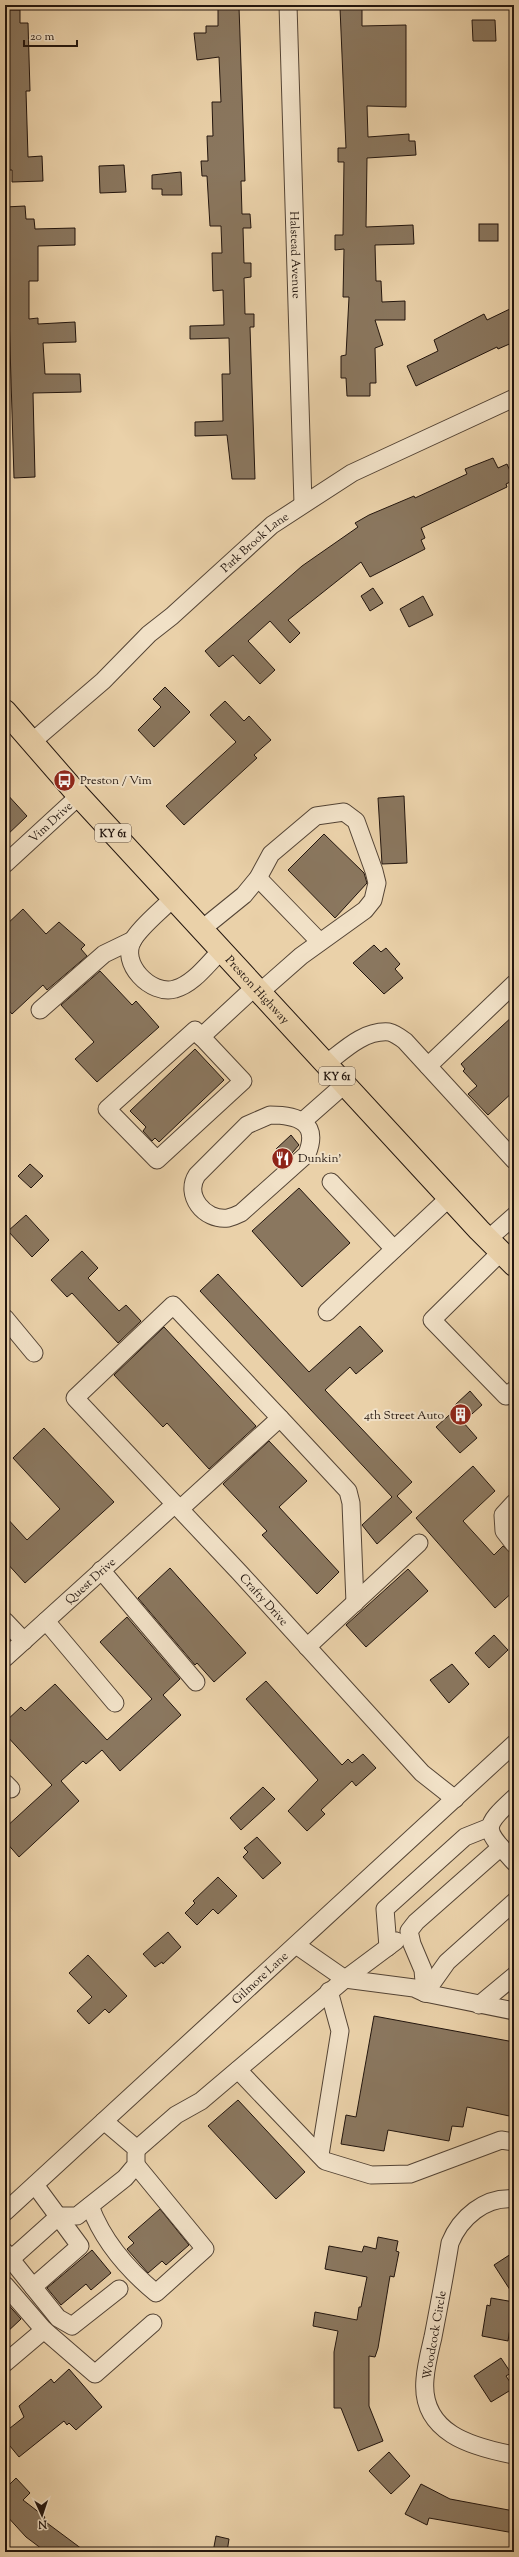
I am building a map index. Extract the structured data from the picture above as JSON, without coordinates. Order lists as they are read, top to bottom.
{
  "streets": {
    "main road": ["KY 61", "Preston Highway"],
    "street": [
      "Halstead Avenue",
      "Park Brook Lane",
      "Vim Drive",
      "Quest Drive",
      "Crafty Drive",
      "Gilmore Lane",
      "Woodcock Circle"
    ]
  },
  "crossings": [
    ["Halstead Avenue", "Park Brook Lane"],
    ["Park Brook Lane", "Preston Highway"],
    ["Vim Drive", "Preston Highway"],
    ["Quest Drive", "Crafty Drive"],
    ["Crafty Drive", "Gilmore Lane"]
  ],
  "places": {
    "bus stop": ["Preston / Vim"],
    "restaurant": ["Dunkin'"],
    "building": ["4th Street Auto"]
  },
  "scale_bar": "20 m",
  "north": "bottom"
}
